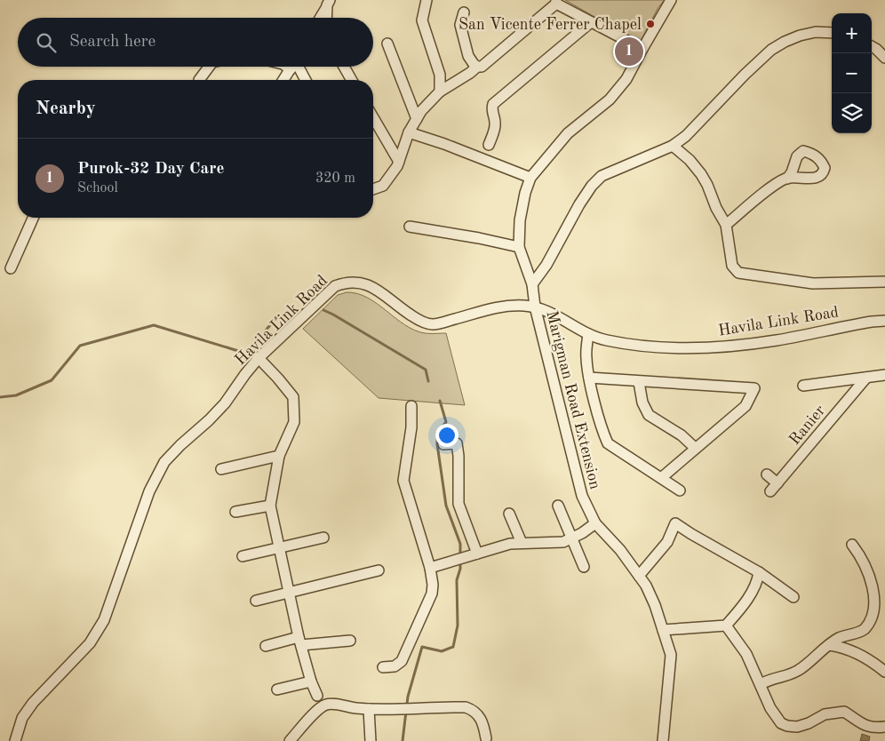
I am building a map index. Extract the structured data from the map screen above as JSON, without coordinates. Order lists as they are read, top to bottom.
{
  "streets": {
    "street": ["Havila Link Road", "Marigman Road Extension", "Ranier"]
  },
  "crossings": [
    ["Havila Link Road", "Marigman Road Extension"]
  ],
  "places": ["San Vicente Ferrer Chapel"],
  "page": {
    "map_buttons": ["+", "−"],
    "search": "Search here",
    "pins": "1",
    "heading": "Nearby",
    "list": [
      {
        "mark": "1",
        "name": "Purok-32 Day Care",
        "note": "School",
        "value": "320 m"
      }
    ]
  }
}
